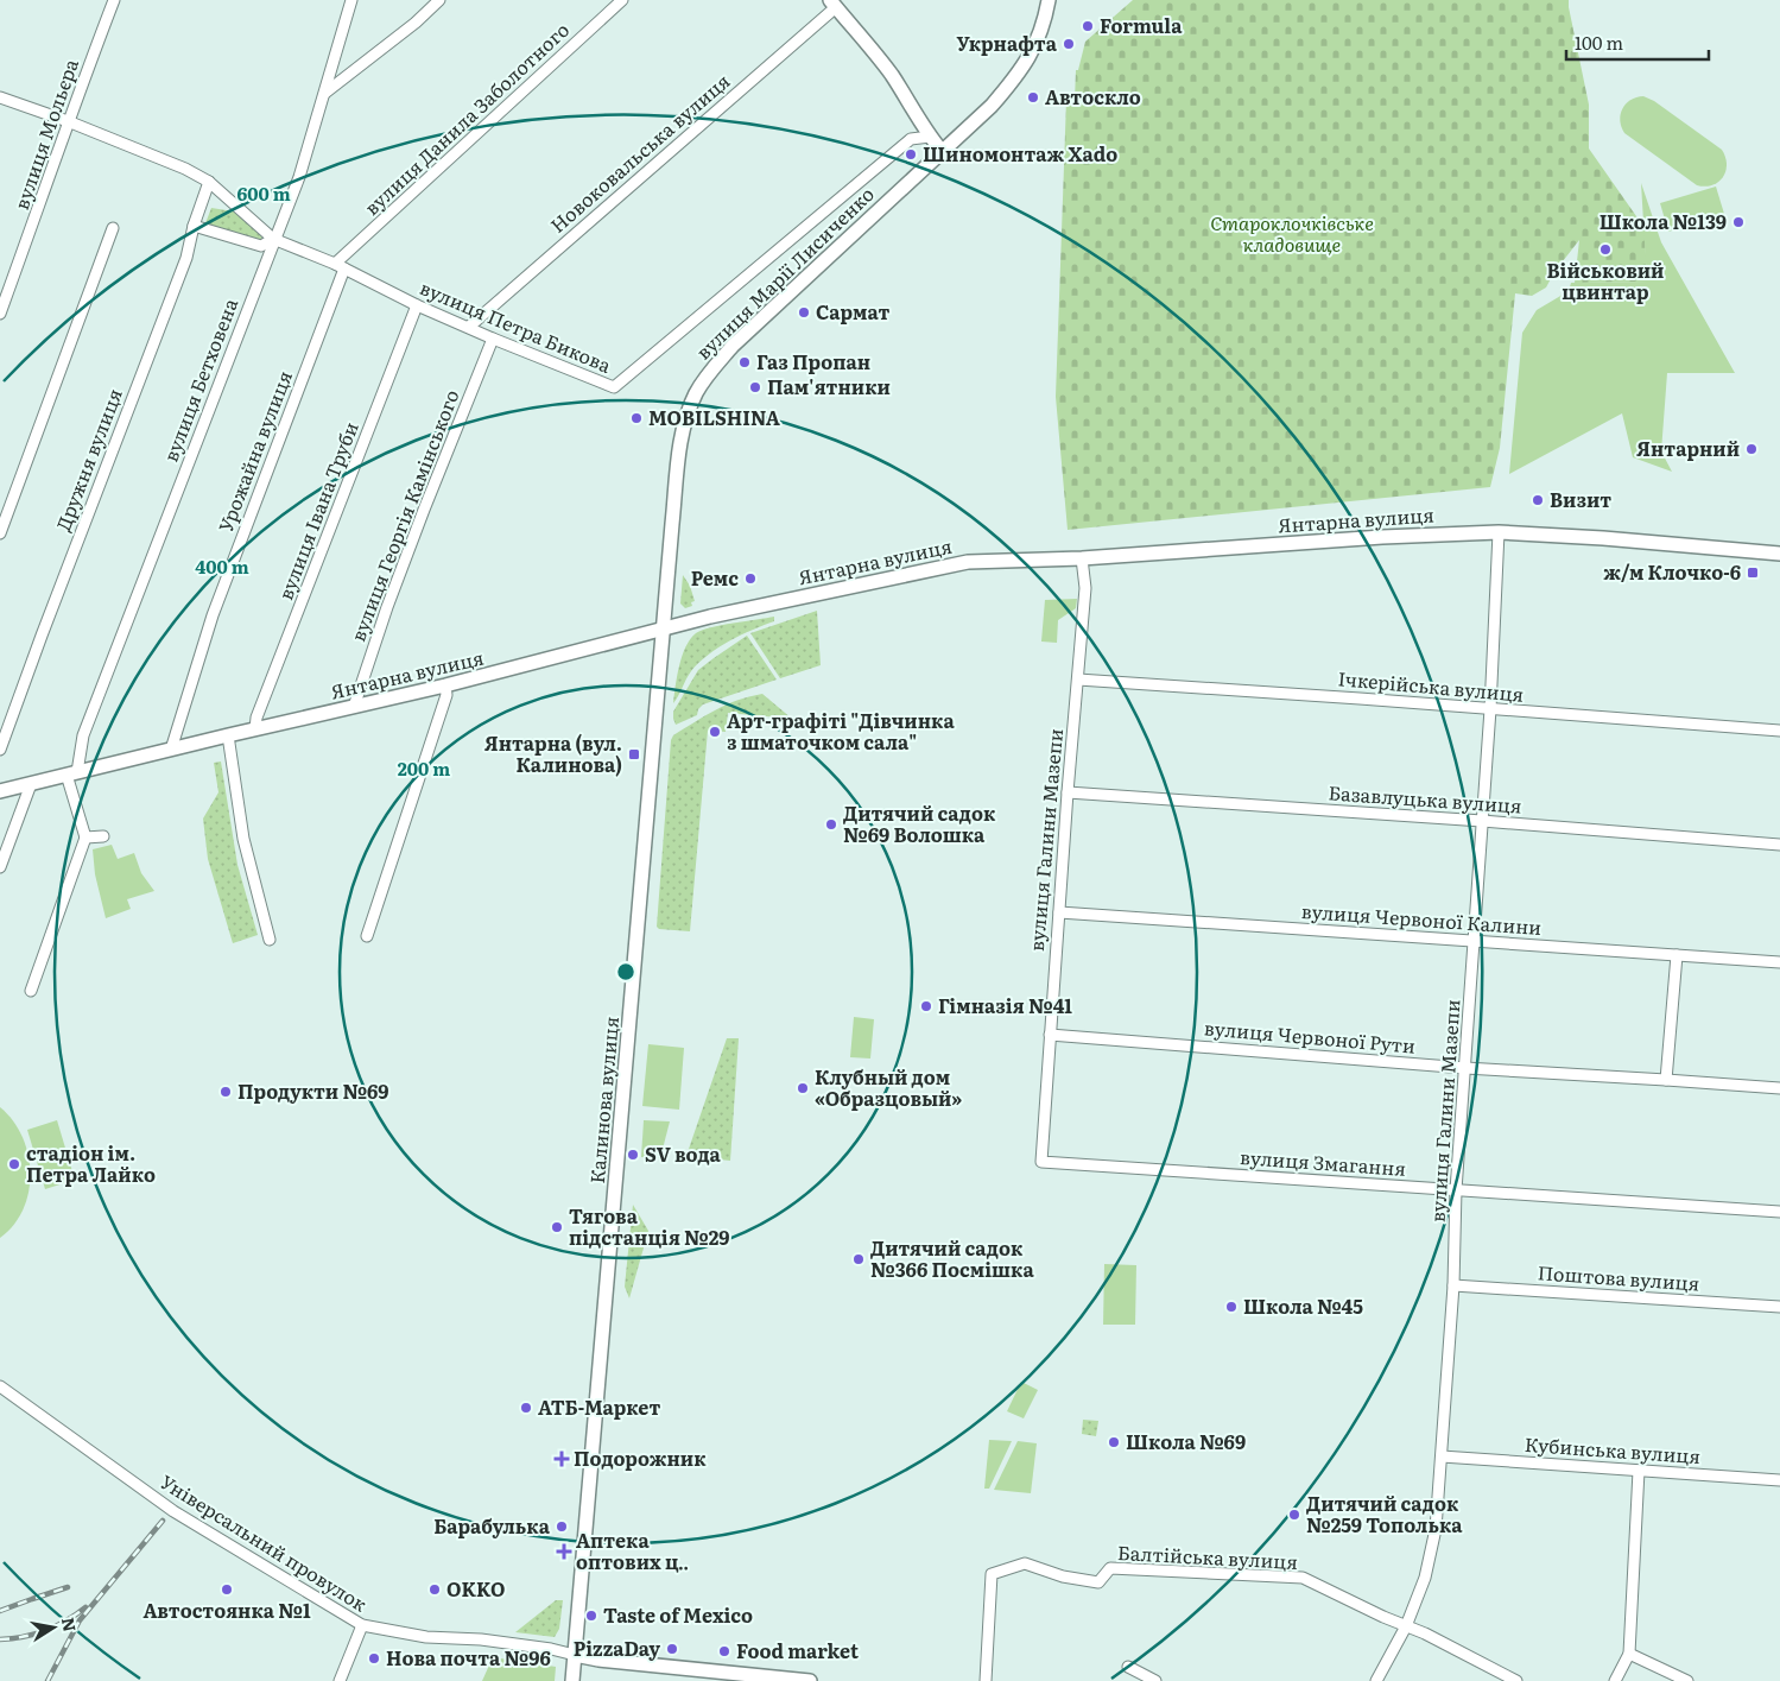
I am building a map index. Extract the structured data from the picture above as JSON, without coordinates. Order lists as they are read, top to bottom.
{
  "streets": {
    "main road": ["вулиця Марії Лисиченко", "Янтарна вулиця", "Калинова вулиця"],
    "street": [
      "вулиця Данила Заболотного",
      "вулиця Мольєра",
      "Новоковальська вулиця",
      "вулиця Петра Бикова",
      "вулиця Бетховена",
      "Урожайна вулиця",
      "Дружня вулиця",
      "вулиця Івана Труби",
      "вулиця Георгія Камінського",
      "Ічкерійська вулиця",
      "Базавлуцька вулиця",
      "вулиця Галини Мазепи",
      "вулиця Червоної Калини",
      "вулиця Червоної Рути",
      "вулиця Змагання",
      "Поштова вулиця",
      "Кубинська вулиця",
      "Універсальний провулок",
      "Балтійська вулиця"
    ]
  },
  "crossings": [
    ["вулиця Данила Заболотного", "вулиця Петра Бикова"],
    ["вулиця Данила Заболотного", "Урожайна вулиця"],
    ["Новоковальська вулиця", "вулиця Петра Бикова"],
    ["вулиця Марії Лисиченко", "Янтарна вулиця"],
    ["вулиця Марії Лисиченко", "Калинова вулиця"],
    ["вулиця Петра Бикова", "вулиця Бетховена"],
    ["вулиця Петра Бикова", "Урожайна вулиця"],
    ["вулиця Петра Бикова", "Дружня вулиця"],
    ["вулиця Петра Бикова", "вулиця Івана Труби"],
    ["вулиця Петра Бикова", "вулиця Георгія Камінського"],
    ["вулиця Бетховена", "Янтарна вулиця"],
    ["Урожайна вулиця", "Янтарна вулиця"],
    ["вулиця Івана Труби", "Янтарна вулиця"],
    ["вулиця Георгія Камінського", "Янтарна вулиця"],
    ["Янтарна вулиця", "вулиця Галини Мазепи"],
    ["Янтарна вулиця", "Калинова вулиця"],
    ["Ічкерійська вулиця", "вулиця Галини Мазепи"],
    ["Базавлуцька вулиця", "вулиця Галини Мазепи"],
    ["вулиця Галини Мазепи", "вулиця Червоної Калини"],
    ["вулиця Галини Мазепи", "вулиця Червоної Рути"],
    ["вулиця Галини Мазепи", "вулиця Змагання"],
    ["вулиця Галини Мазепи", "Поштова вулиця"],
    ["вулиця Галини Мазепи", "Кубинська вулиця"],
    ["вулиця Галини Мазепи", "Балтійська вулиця"],
    ["Калинова вулиця", "Універсальний провулок"]
  ],
  "parks": ["Староклочківське кладовище"],
  "places": {
    "other": [
      "Formula",
      "Укрнафта",
      "Автоскло",
      "Шиномонтаж Xado",
      "Школа №139",
      "Військовий цвинтар",
      "Сармат",
      "Газ Пропан",
      "Пам'ятники",
      "MOBILSHINA",
      "Янтарний",
      "Визит",
      "Ремс",
      "Арт-графіті \"Дівчинка з шматочком сала\"",
      "Дитячий садок №69 Волошка",
      "Гімназія №41",
      "Клубный дом «Образцовый»",
      "Продукти №69",
      "SV вода",
      "стадіон ім. Петра Лайко",
      "Тягова пiдстанцiя №29",
      "Дитячий садок №366 Посмішка",
      "Школа №45",
      "АТБ-Маркет",
      "Школа №69",
      "Дитячий садок №259 Тополька",
      "Барабулька",
      "Автостоянка №1",
      "OKKO",
      "Taste of Mexico",
      "PizzaDay",
      "Food market",
      "Нова почта №96"
    ],
    "transit": ["ж/м Клочко-6", "Янтарна (вул. Калинова)"],
    "health": ["Подорожник", "Аптека оптових ц‥"]
  },
  "scale_bar": "100 m",
  "north": "right",
  "rings": ["600 m", "400 m", "200 m"]
}
